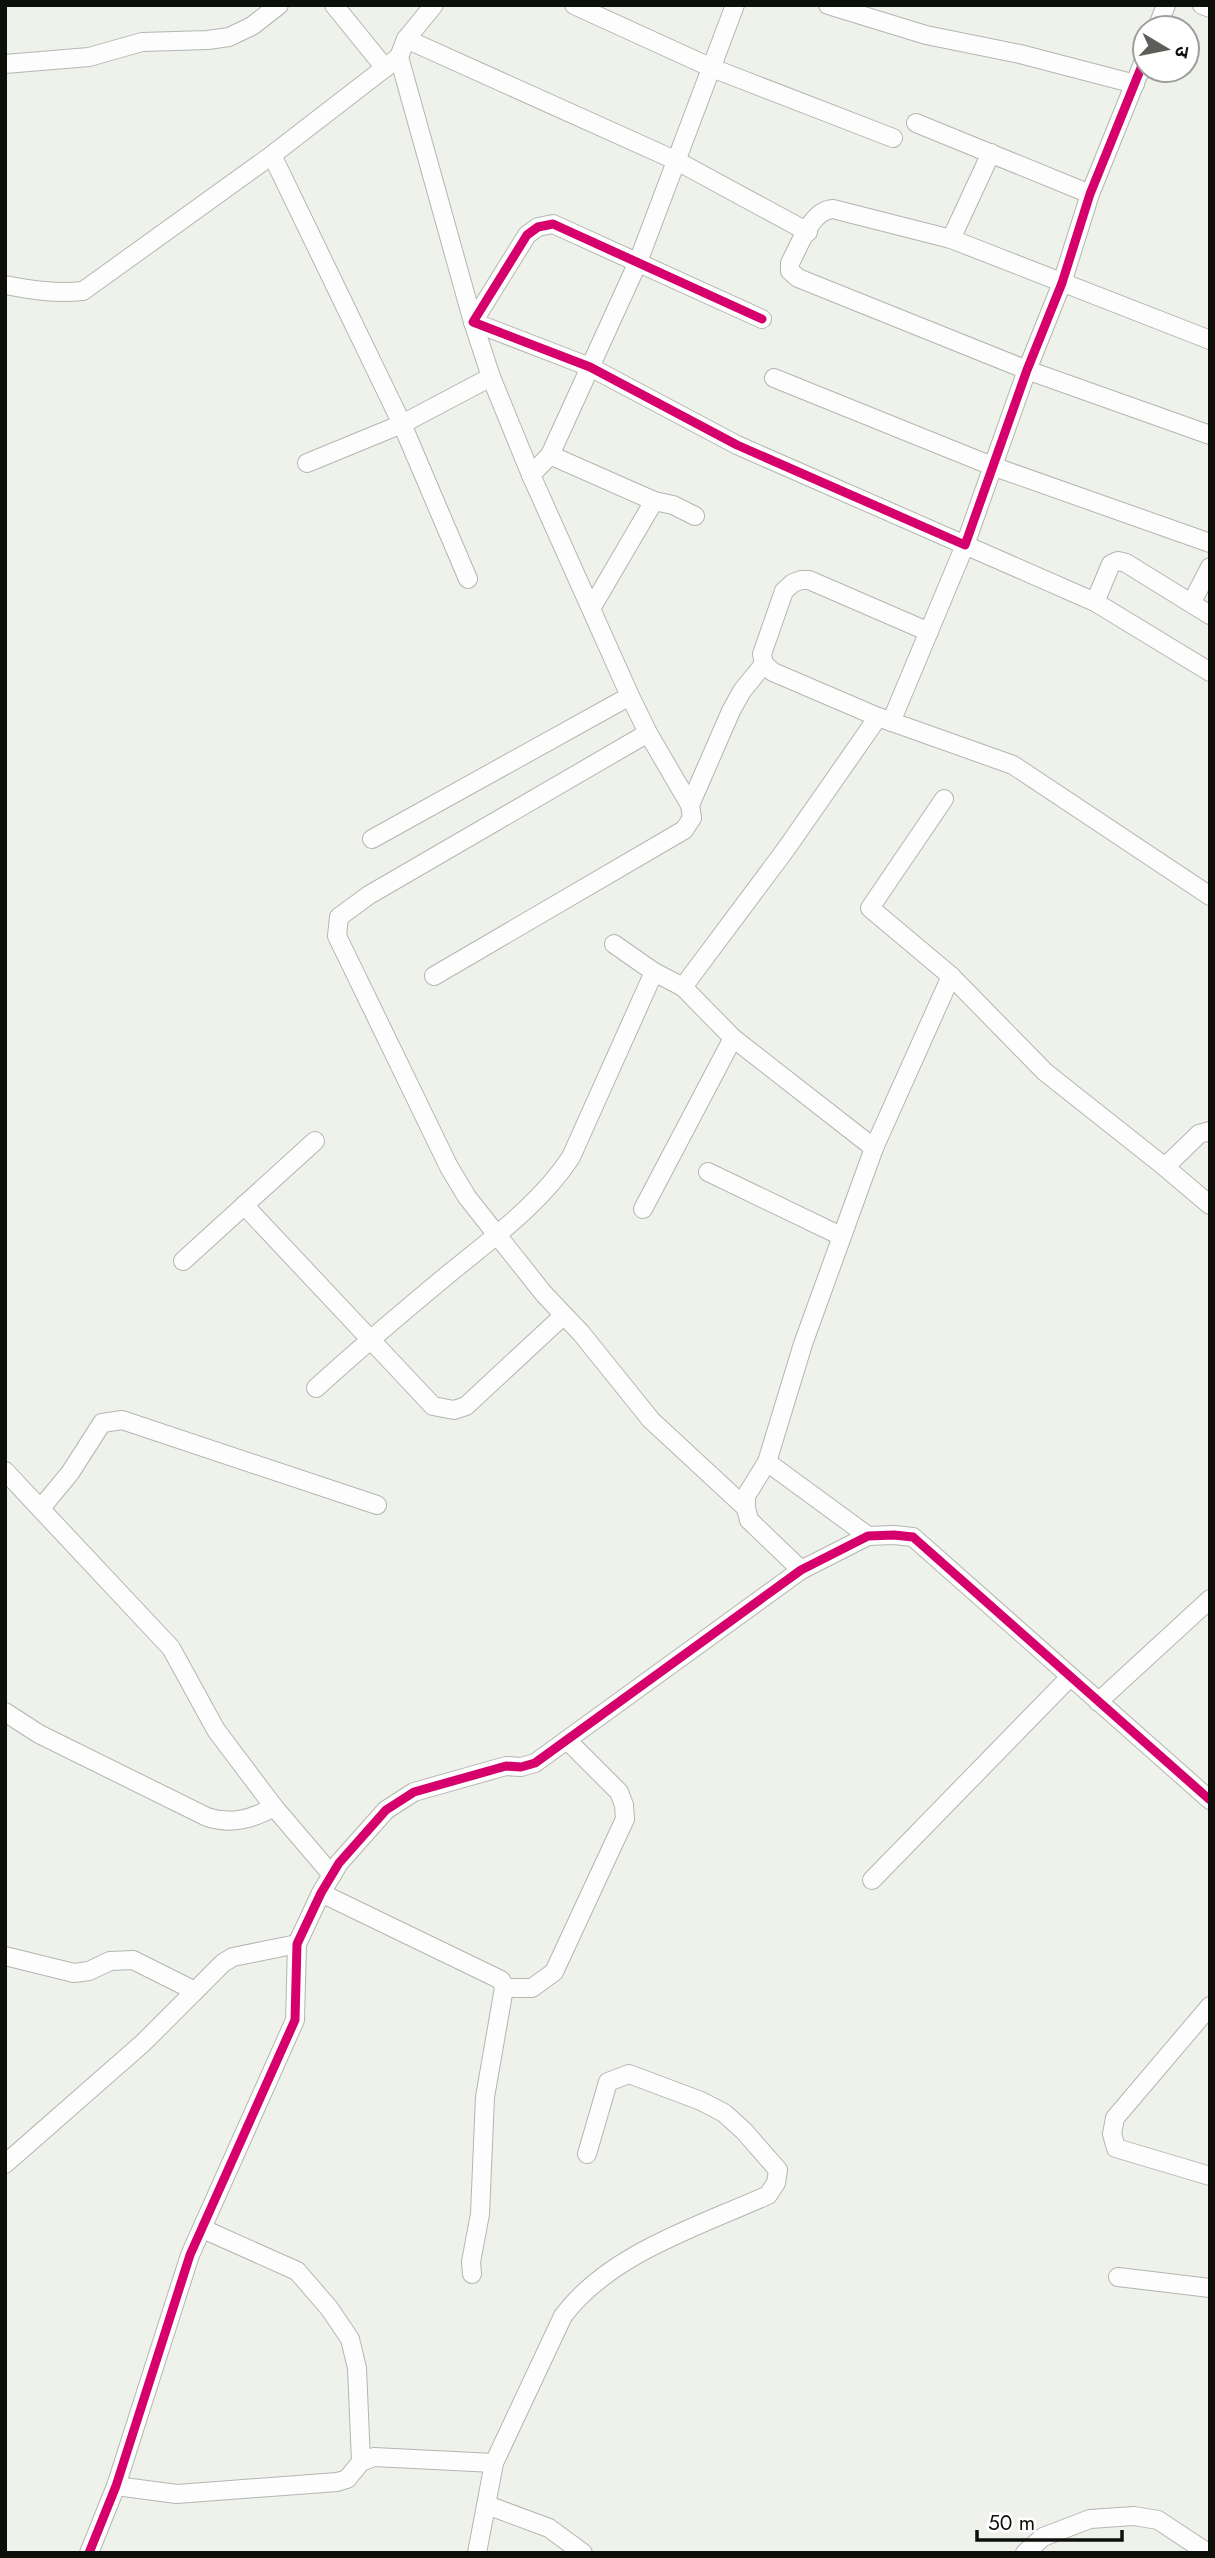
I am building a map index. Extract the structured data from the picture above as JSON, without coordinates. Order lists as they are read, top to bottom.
{
  "scale_bar": "50 m",
  "north": "right"
}
